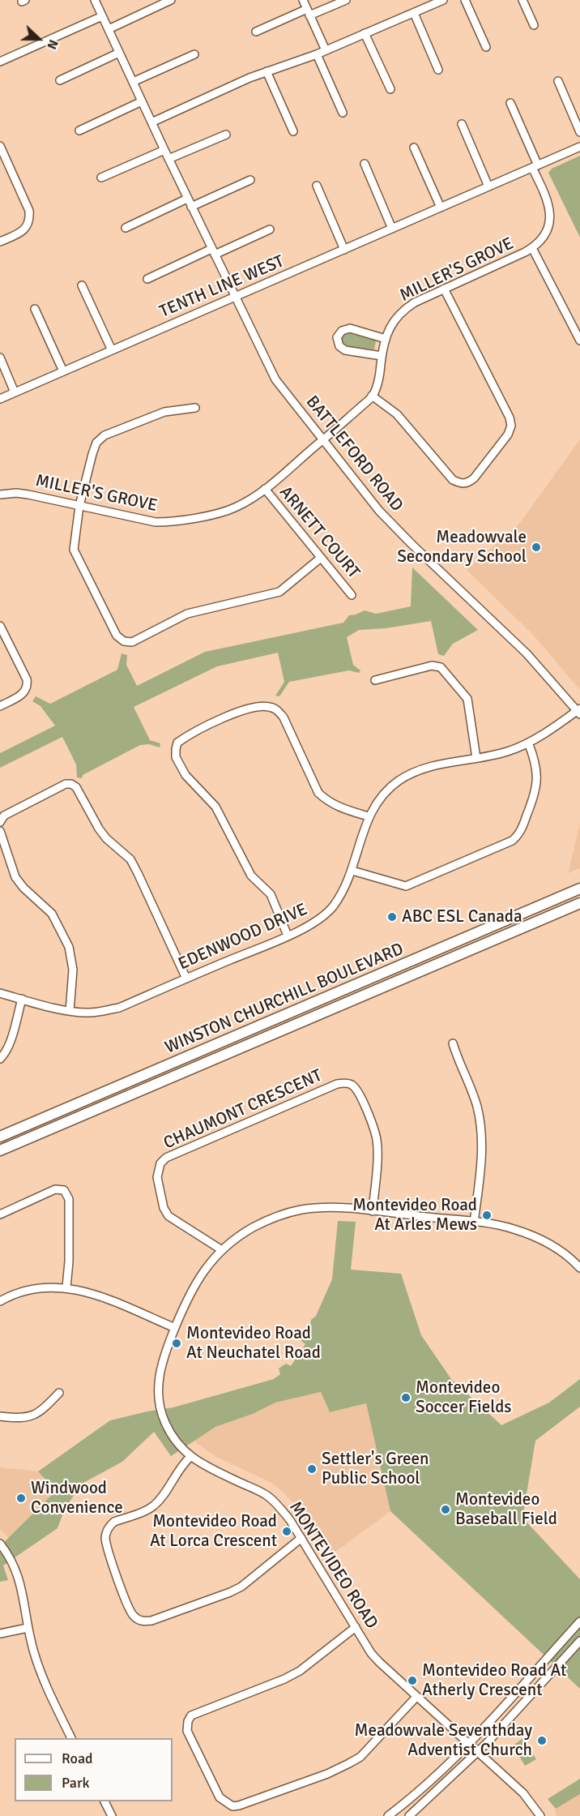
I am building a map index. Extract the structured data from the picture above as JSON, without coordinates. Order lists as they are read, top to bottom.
{
  "streets": {
    "main road": ["WINSTON CHURCHILL BOULEVARD"],
    "street": [
      "MILLER'S GROVE",
      "TENTH LINE WEST",
      "BATTLEFORD ROAD",
      "ARNETT COURT",
      "EDENWOOD DRIVE",
      "CHAUMONT CRESCENT",
      "MONTEVIDEO ROAD"
    ]
  },
  "crossings": [
    ["MILLER'S GROVE", "TENTH LINE WEST"],
    ["MILLER'S GROVE", "BATTLEFORD ROAD"],
    ["MILLER'S GROVE", "ARNETT COURT"],
    ["TENTH LINE WEST", "BATTLEFORD ROAD"],
    ["BATTLEFORD ROAD", "EDENWOOD DRIVE"],
    ["CHAUMONT CRESCENT", "MONTEVIDEO ROAD"]
  ],
  "places": [
    "Meadowvale Secondary School",
    "ABC ESL Canada",
    "Montevideo Road At Arles Mews",
    "Montevideo Road At Neuchatel Road",
    "Montevideo Soccer Fields",
    "Settler's Green Public School",
    "Windwood Convenience",
    "Montevideo Baseball Field",
    "Montevideo Road At Lorca Crescent",
    "Montevideo Road At Atherly Crescent",
    "Meadowvale Seventhday Adventist Church"
  ],
  "legend": ["Road", "Park"],
  "north": "right"
}
